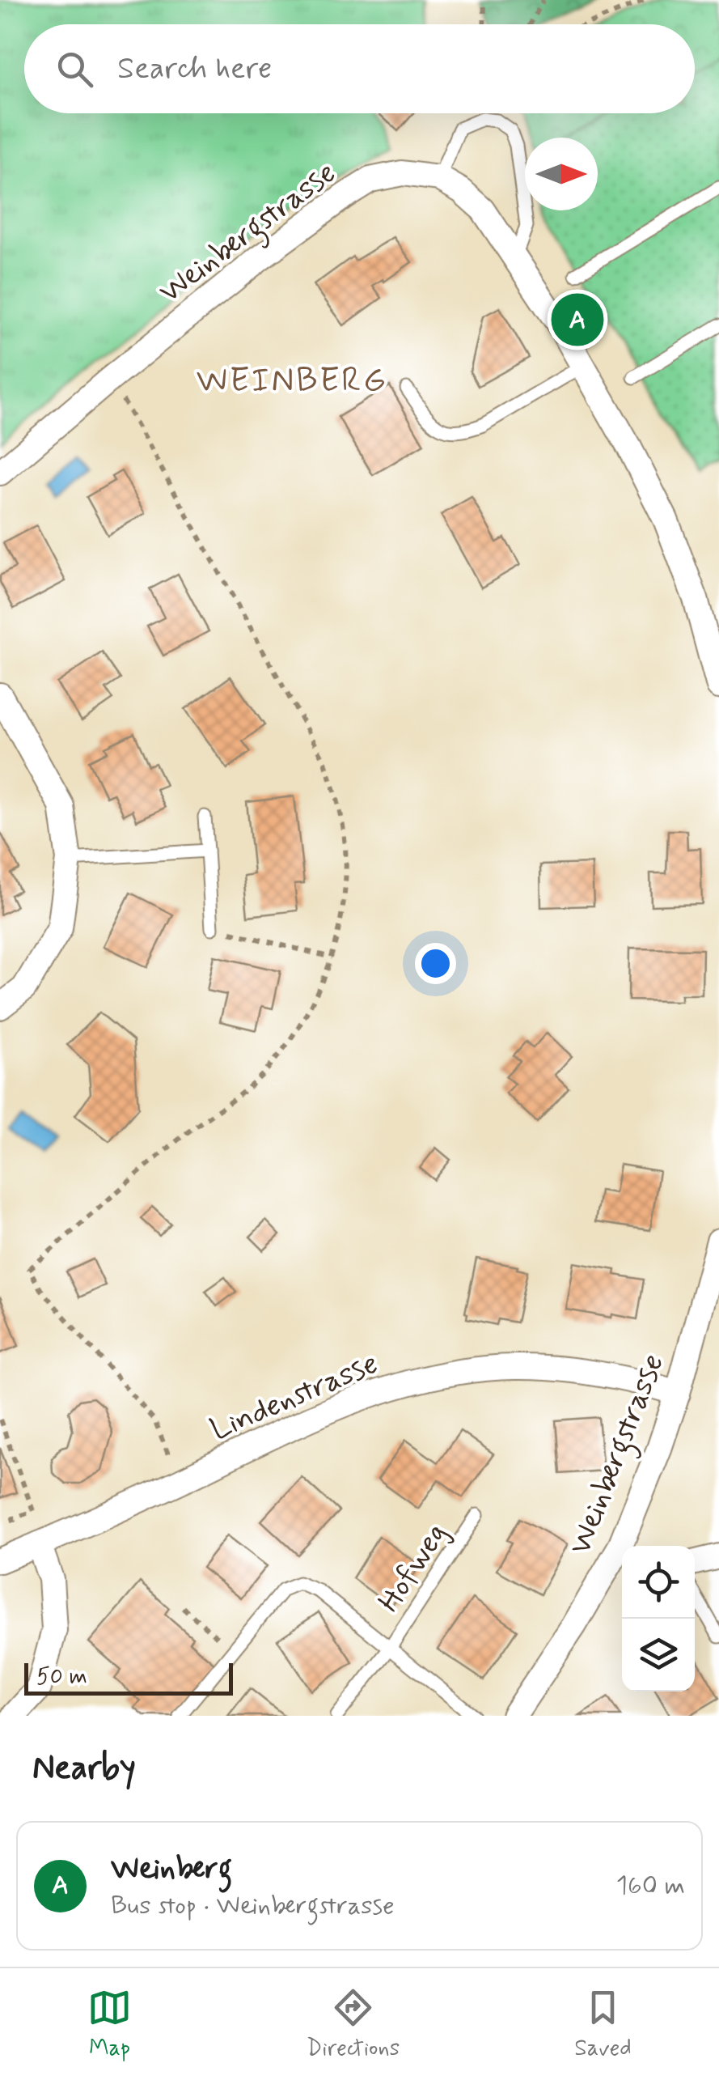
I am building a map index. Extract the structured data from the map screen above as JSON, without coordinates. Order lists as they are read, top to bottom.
{
  "streets": {
    "street": ["Weinbergstrasse", "Lindenstrasse"],
    "lane": ["Hofweg"]
  },
  "crossings": [
    ["Weinbergstrasse", "Lindenstrasse"]
  ],
  "districts": ["WEINBERG"],
  "scale_bar": "50 m",
  "north": "right",
  "page": {
    "search": "Search here",
    "pins": "A",
    "scale": "50 m",
    "heading": "Nearby",
    "list": [
      {
        "mark": "A",
        "name": "Weinberg",
        "note": "Bus stop · Weinbergstrasse",
        "value": "160 m"
      }
    ],
    "nav": ["Map", "Directions", "Saved"]
  }
}
